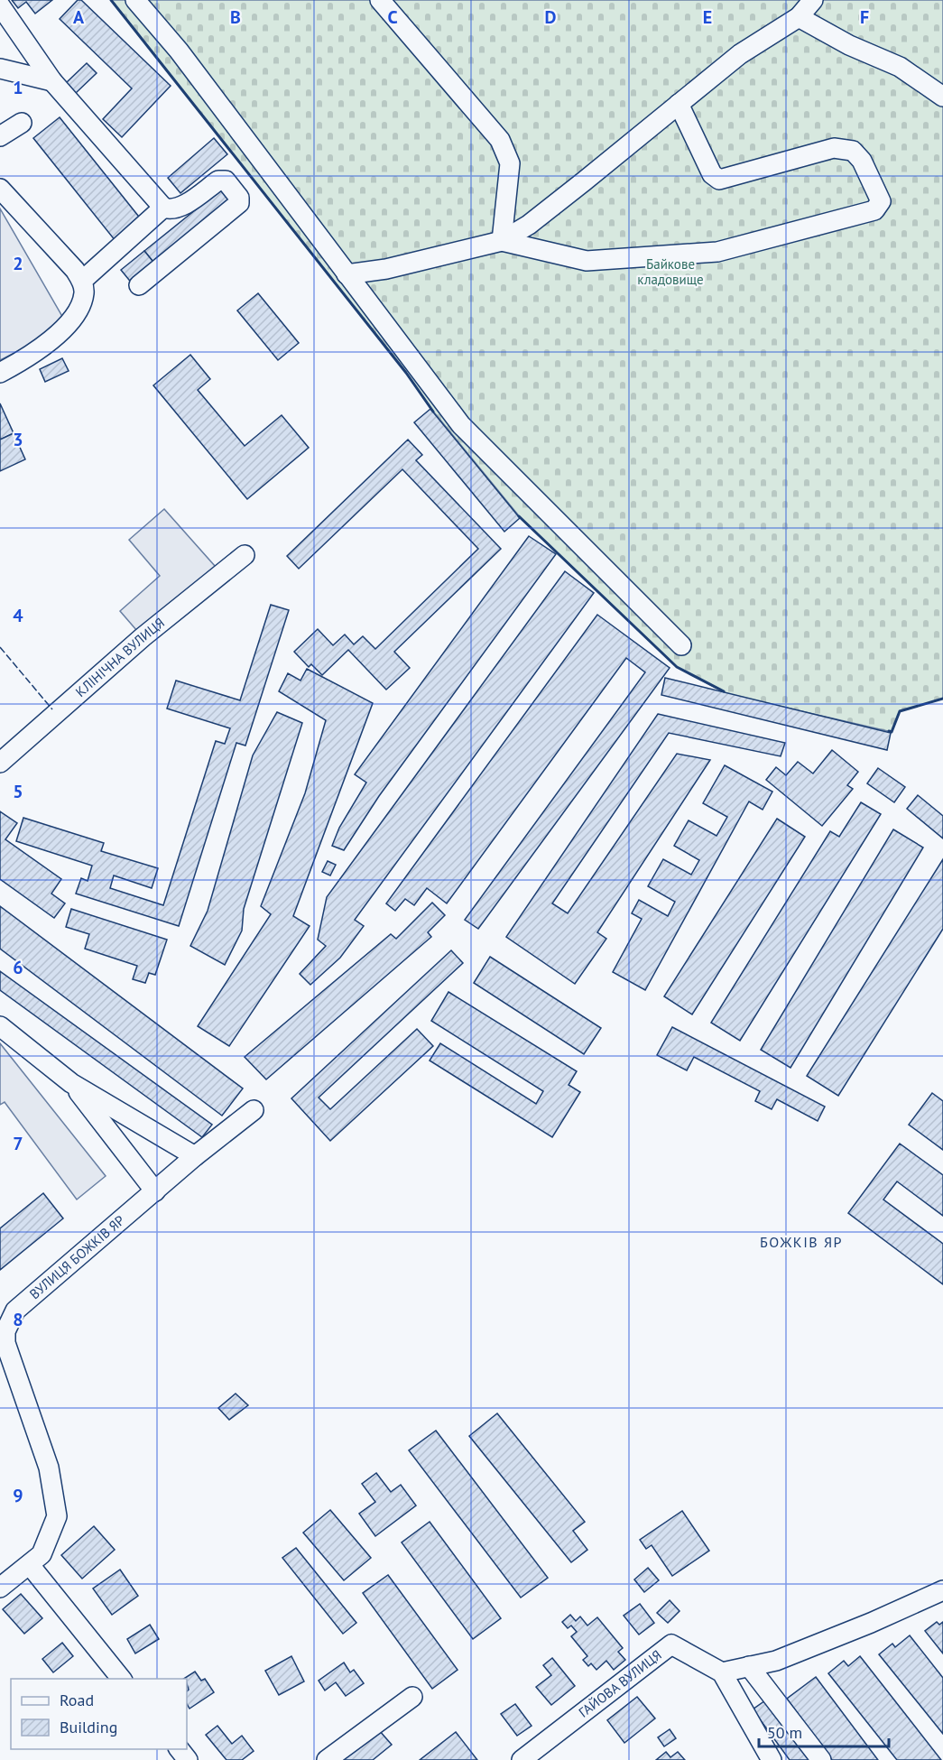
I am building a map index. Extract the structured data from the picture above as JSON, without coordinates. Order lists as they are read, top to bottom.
{
  "streets": {
    "street": ["КЛІНІЧНА ВУЛИЦЯ", "ВУЛИЦЯ БОЖКІВ ЯР", "ГАЙОВА ВУЛИЦЯ"]
  },
  "districts": ["БОЖКІВ ЯР"],
  "parks": ["Байкове кладовище"],
  "legend": ["Road", "Building"],
  "scale_bar": "50 m",
  "grid": {
    "columns": [
      "A",
      "B",
      "C",
      "D",
      "E",
      "F"
    ],
    "rows": [
      "1",
      "2",
      "3",
      "4",
      "5",
      "6",
      "7",
      "8",
      "9"
    ]
  }
}
